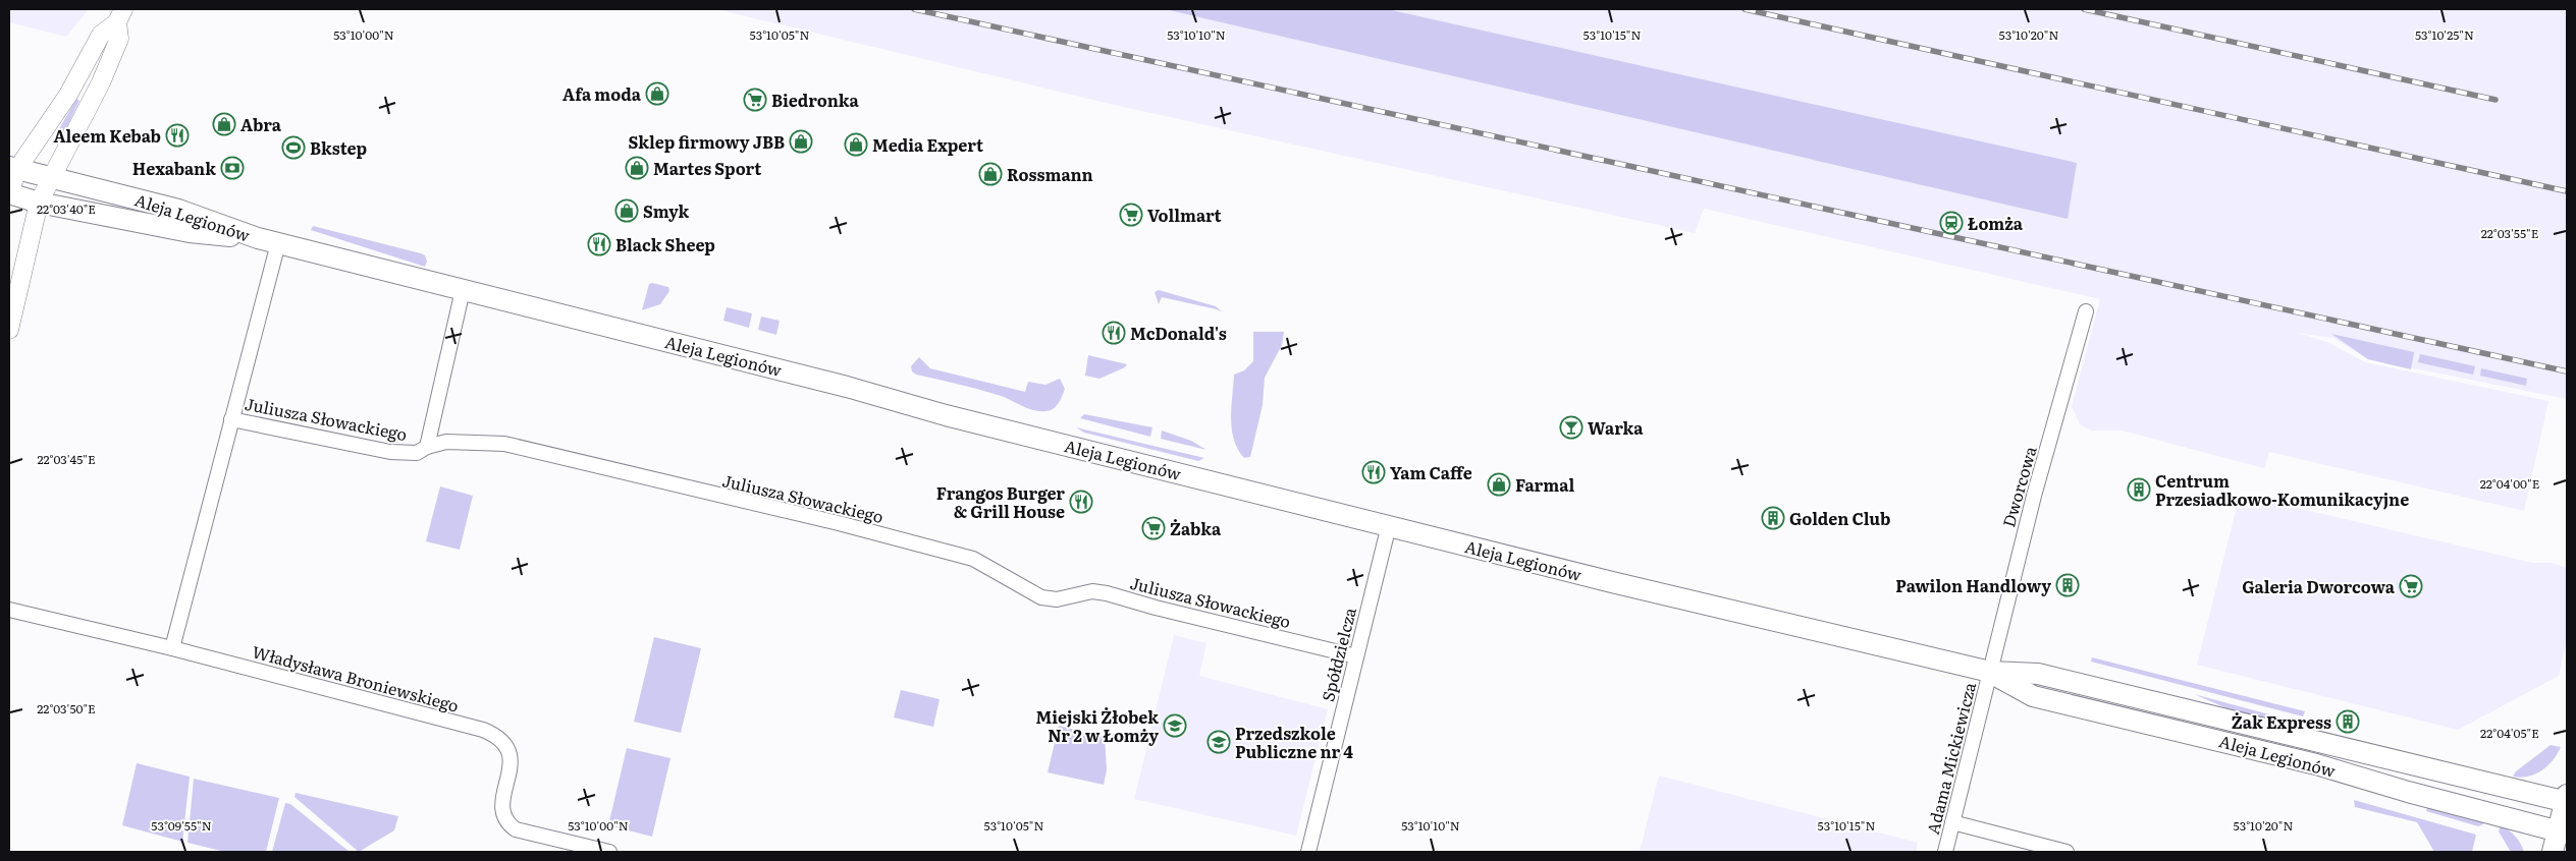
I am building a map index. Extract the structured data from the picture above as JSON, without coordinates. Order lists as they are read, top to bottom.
{
  "streets": {
    "main road": ["Aleja Legionów"],
    "street": [
      "Juliusza Słowackiego",
      "Dworcowa",
      "Spółdzielcza",
      "Władysława Broniewskiego",
      "Adama Mickiewicza"
    ]
  },
  "crossings": [
    ["Aleja Legionów", "Dworcowa"],
    ["Aleja Legionów", "Spółdzielcza"],
    ["Aleja Legionów", "Adama Mickiewicza"],
    ["Juliusza Słowackiego", "Spółdzielcza"],
    ["Dworcowa", "Adama Mickiewicza"]
  ],
  "places": {
    "shop": [
      "Afa moda",
      "Abra",
      "Sklep firmowy JBB",
      "Media Expert",
      "Martes Sport",
      "Rossmann",
      "Smyk",
      "Farmal"
    ],
    "supermarket": [
      "Biedronka",
      "Vollmart",
      "Żabka",
      "Galeria Dworcowa"
    ],
    "restaurant": [
      "Aleem Kebab",
      "Black Sheep",
      "McDonald's",
      "Yam Caffe",
      "Frangos Burger & Grill House"
    ],
    "sports": ["Bkstep"],
    "bank": ["Hexabank"],
    "station": ["Łomża"],
    "bar": ["Warka"],
    "building": [
      "Centrum Przesiadkowo-Komunikacyjne",
      "Golden Club",
      "Pawilon Handlowy",
      "Żak Express"
    ],
    "school or university": ["Miejski Żłobek Nr 2 w Łomży", "Przedszkole Publiczne nr 4"]
  },
  "coordinates": [
    "53°10'00\"N",
    "53°10'05\"N",
    "53°10'10\"N",
    "53°10'15\"N",
    "53°10'20\"N",
    "53°10'25\"N",
    "22°03'40\"E",
    "22°03'55\"E",
    "22°03'45\"E",
    "22°04'00\"E",
    "22°03'50\"E",
    "22°04'05\"E",
    "53°09'55\"N"
  ]
}
